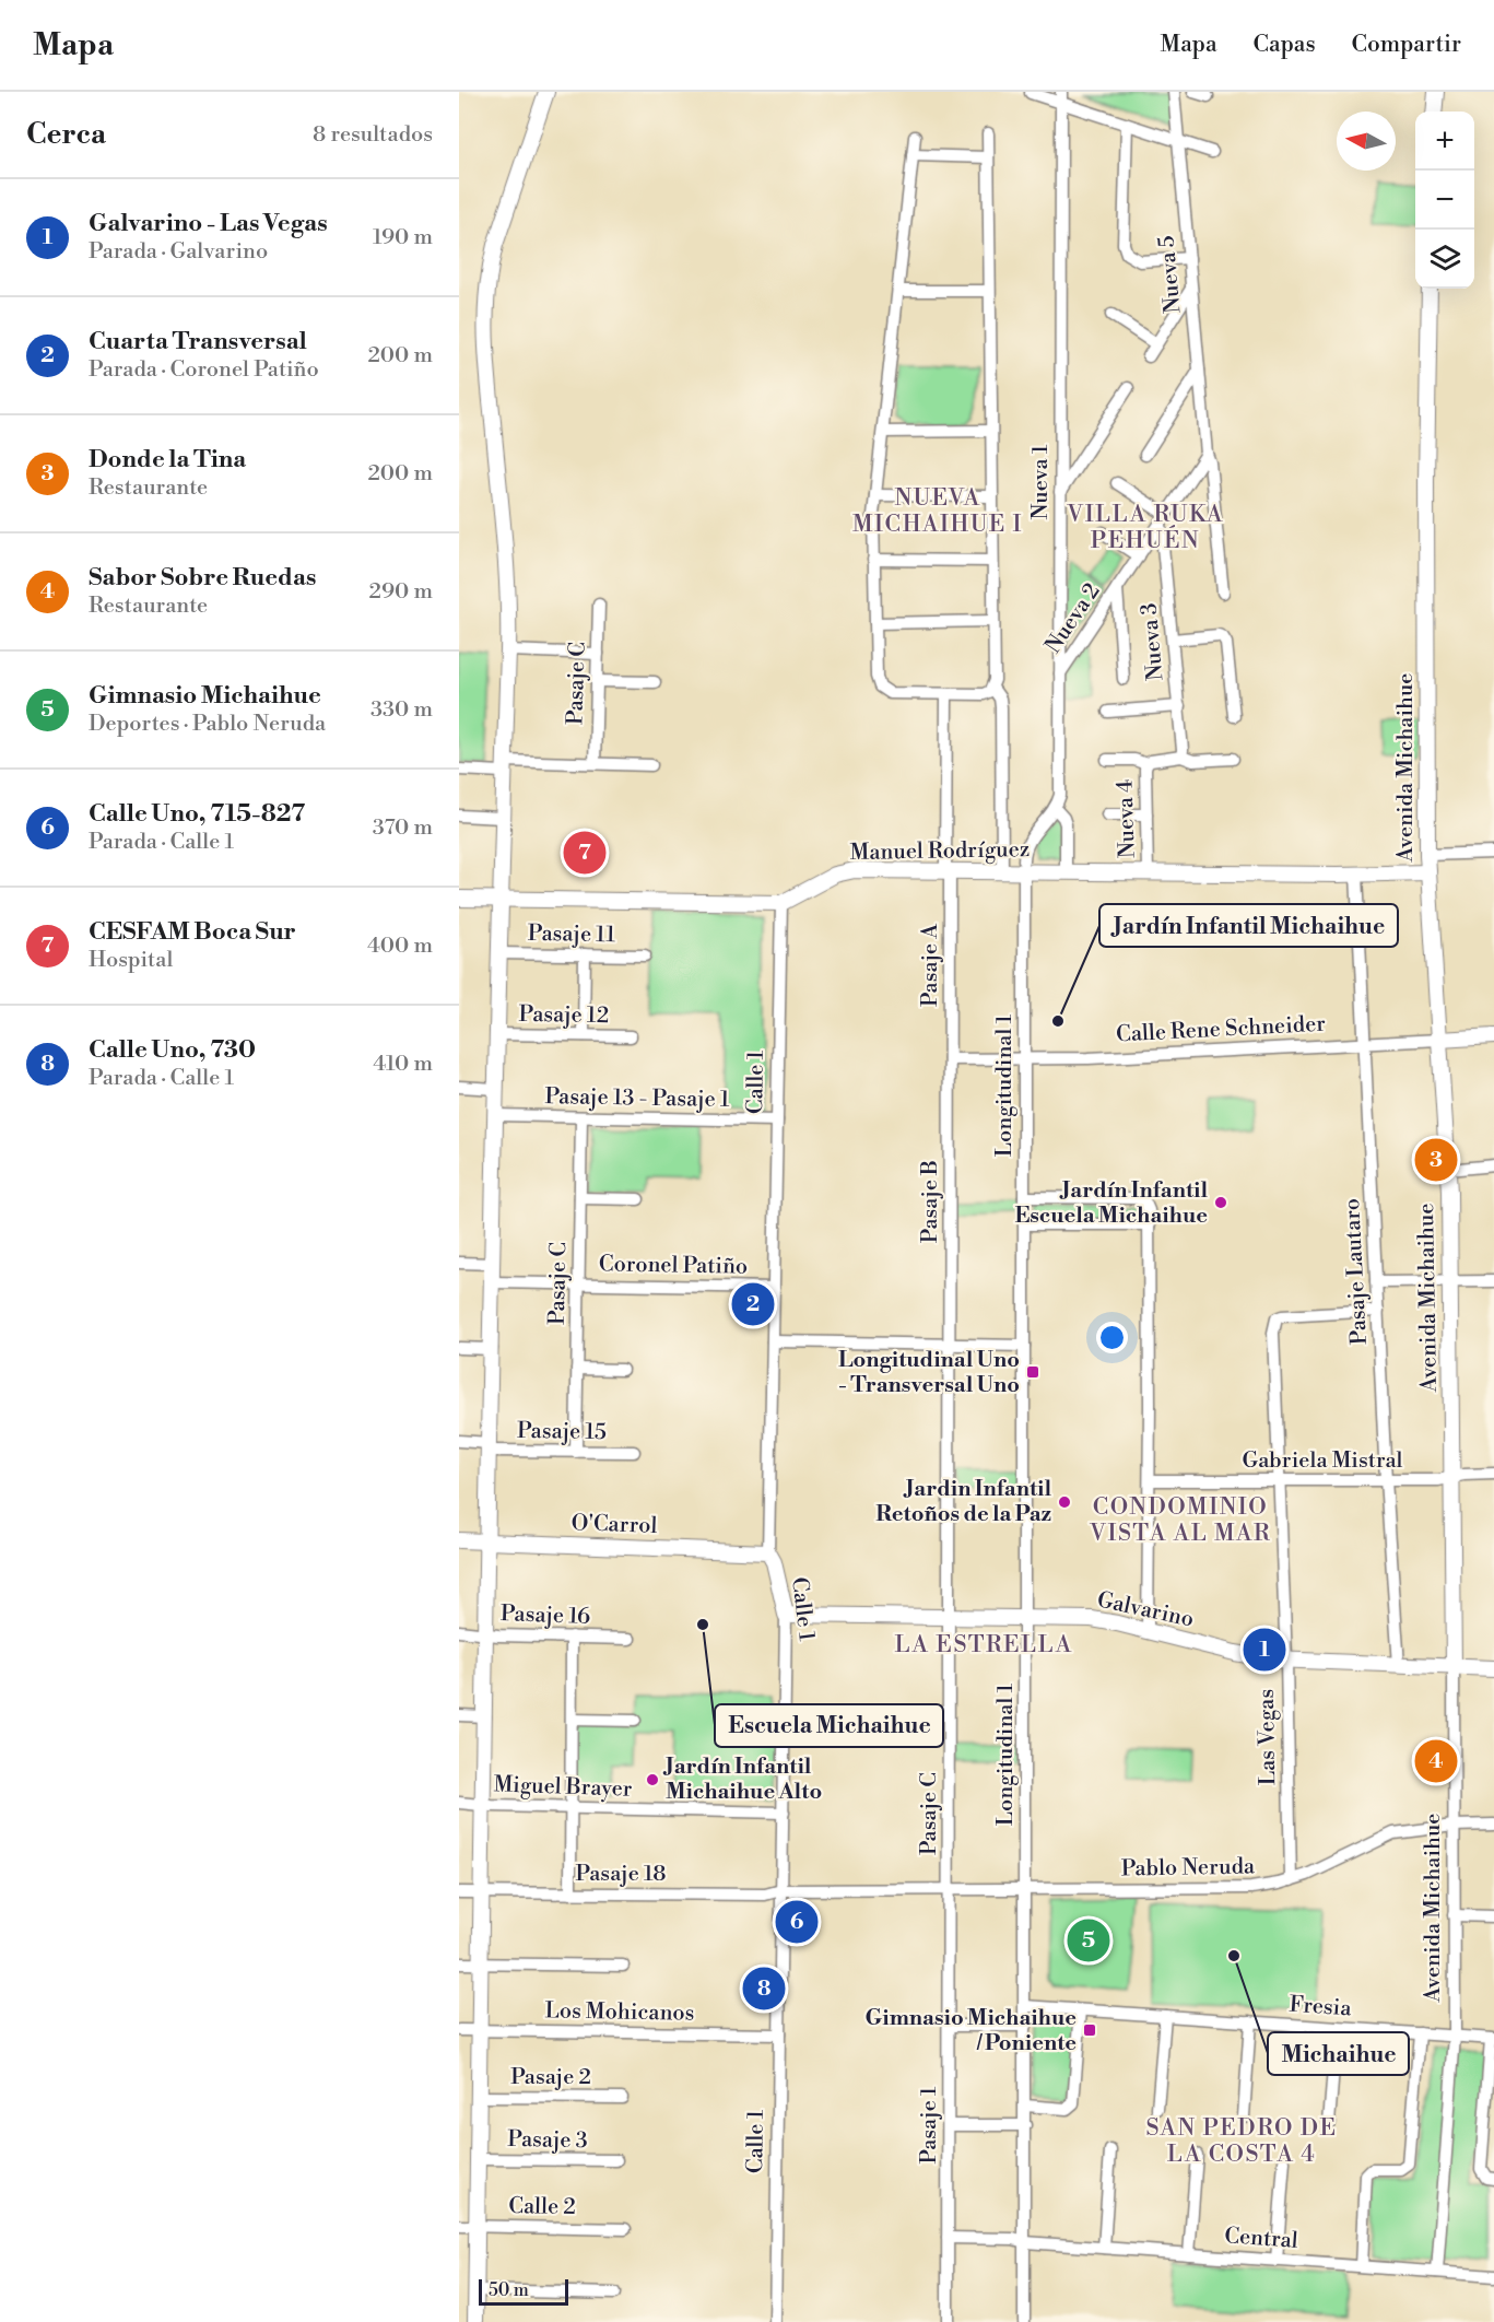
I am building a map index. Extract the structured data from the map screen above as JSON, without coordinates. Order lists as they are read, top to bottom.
{
  "streets": {
    "street": [
      "Nueva 5",
      "Nueva 1",
      "Nueva 2",
      "Nueva 3",
      "Pasaje C",
      "Avenida Michaihue",
      "Nueva 4",
      "Manuel Rodríguez",
      "Pasaje 11",
      "Pasaje A",
      "Pasaje 12",
      "Calle Rene Schneider",
      "Calle 1",
      "Longitudinal 1",
      "Pasaje 13 - Pasaje 1",
      "Pasaje B",
      "Coronel Patiño",
      "Pasaje Lautaro",
      "Pasaje 15",
      "Gabriela Mistral",
      "O'Carrol",
      "Galvarino",
      "Pasaje 16",
      "Las Vegas",
      "Miguel Brayer",
      "Pablo Neruda",
      "Pasaje 18",
      "Fresia",
      "Los Mohicanos",
      "Pasaje 2",
      "Pasaje 1",
      "Pasaje 3",
      "Calle 2",
      "Central"
    ]
  },
  "crossings": [
    ["Nueva 5", "Nueva 2"],
    ["Nueva 1", "Nueva 2"],
    ["Nueva 1", "Manuel Rodríguez"],
    ["Nueva 1", "Longitudinal 1"],
    ["Nueva 2", "Nueva 3"],
    ["Pasaje C", "Pasaje 13 - Pasaje 1"],
    ["Pasaje C", "Pasaje B"],
    ["Pasaje C", "Coronel Patiño"],
    ["Pasaje C", "Pasaje 15"],
    ["Pasaje C", "Galvarino"],
    ["Pasaje C", "Pablo Neruda"],
    ["Pasaje C", "Pasaje 18"],
    ["Pasaje C", "Pasaje 1"],
    ["Avenida Michaihue", "Manuel Rodríguez"],
    ["Avenida Michaihue", "Calle Rene Schneider"],
    ["Avenida Michaihue", "Gabriela Mistral"],
    ["Avenida Michaihue", "Galvarino"],
    ["Avenida Michaihue", "Pablo Neruda"],
    ["Avenida Michaihue", "Fresia"],
    ["Avenida Michaihue", "Central"],
    ["Nueva 4", "Manuel Rodríguez"],
    ["Manuel Rodríguez", "Pasaje A"],
    ["Manuel Rodríguez", "Calle 1"],
    ["Manuel Rodríguez", "Longitudinal 1"],
    ["Manuel Rodríguez", "Pasaje Lautaro"],
    ["Pasaje A", "Calle Rene Schneider"],
    ["Pasaje A", "Pasaje B"],
    ["Calle Rene Schneider", "Longitudinal 1"],
    ["Calle Rene Schneider", "Pasaje B"],
    ["Calle Rene Schneider", "Pasaje Lautaro"],
    ["Calle 1", "Pasaje 13 - Pasaje 1"],
    ["Calle 1", "Coronel Patiño"],
    ["Calle 1", "O'Carrol"],
    ["Calle 1", "Galvarino"],
    ["Calle 1", "Miguel Brayer"],
    ["Calle 1", "Pasaje 18"],
    ["Calle 1", "Los Mohicanos"],
    ["Longitudinal 1", "Galvarino"],
    ["Longitudinal 1", "Pablo Neruda"],
    ["Longitudinal 1", "Fresia"],
    ["Longitudinal 1", "Central"],
    ["Pasaje Lautaro", "Gabriela Mistral"],
    ["Pasaje Lautaro", "Galvarino"],
    ["Pasaje Lautaro", "Las Vegas"],
    ["Gabriela Mistral", "Las Vegas"],
    ["Galvarino", "Las Vegas"],
    ["Las Vegas", "Pablo Neruda"],
    ["Pablo Neruda", "Pasaje 18"],
    ["Pablo Neruda", "Pasaje 1"],
    ["Pasaje 18", "Pasaje 1"],
    ["Pasaje 1", "Central"]
  ],
  "districts": [
    "NUEVA MICHAIHUE I",
    "VILLA RUKA PEHUÉN",
    "CONDOMINIO VISTA AL MAR",
    "LA ESTRELLA",
    "SAN PEDRO DE LA COSTA 4"
  ],
  "places": {
    "other": [
      "Jardín Infantil Michaihue",
      "Jardín Infantil Escuela Michaihue",
      "Jardin Infantil Retoños de la Paz",
      "Escuela Michaihue",
      "Jardín Infantil Michaihue Alto",
      "Michaihue"
    ],
    "transit": ["Longitudinal Uno - Transversal Uno", "Gimnasio Michaihue / Poniente"]
  },
  "scale_bar": "50 m",
  "north": "left",
  "page": {
    "header": "Mapa",
    "nav": ["Mapa", "Capas", "Compartir"],
    "heading": ["Cerca", "8 resultados"],
    "map_buttons": ["+", "−"],
    "list": [
      {
        "mark": "1",
        "name": "Galvarino - Las Vegas",
        "note": "Parada · Galvarino",
        "value": "190 m"
      },
      {
        "mark": "2",
        "name": "Cuarta Transversal",
        "note": "Parada · Coronel Patiño",
        "value": "200 m"
      },
      {
        "mark": "3",
        "name": "Donde la Tina",
        "note": "Restaurante",
        "value": "200 m"
      },
      {
        "mark": "4",
        "name": "Sabor Sobre Ruedas",
        "note": "Restaurante",
        "value": "290 m"
      },
      {
        "mark": "5",
        "name": "Gimnasio Michaihue",
        "note": "Deportes · Pablo Neruda",
        "value": "330 m"
      },
      {
        "mark": "6",
        "name": "Calle Uno, 715-827",
        "note": "Parada · Calle 1",
        "value": "370 m"
      },
      {
        "mark": "7",
        "name": "CESFAM Boca Sur",
        "note": "Hospital",
        "value": "400 m"
      },
      {
        "mark": "8",
        "name": "Calle Uno, 730",
        "note": "Parada · Calle 1",
        "value": "410 m"
      }
    ],
    "pins": [
      "7",
      "3",
      "2",
      "1",
      "4",
      "6",
      "5",
      "8"
    ],
    "scale": "50 m"
  }
}
